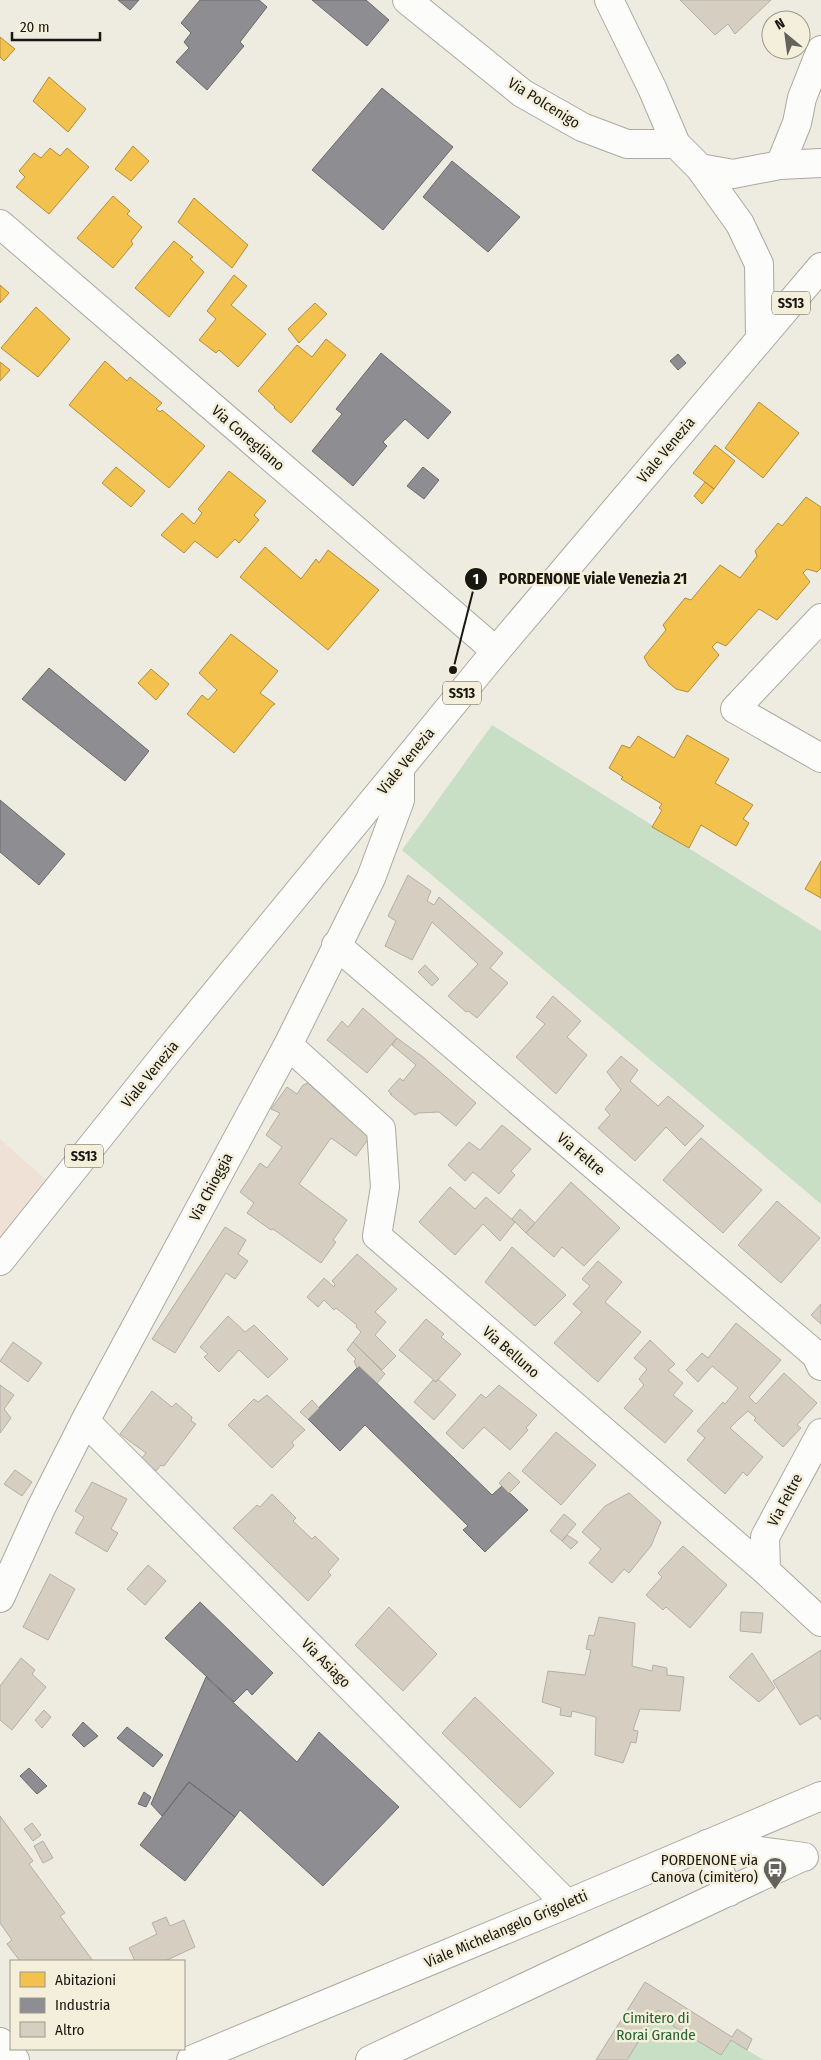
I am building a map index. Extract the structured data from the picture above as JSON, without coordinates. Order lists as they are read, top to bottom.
{
  "streets": {
    "street": [
      "Via Polcenigo",
      "SS13",
      "Via Conegliano",
      "Viale Venezia",
      "Via Feltre",
      "Via Chioggia",
      "Via Belluno",
      "Via Asiago",
      "Viale Michelangelo Grigoletti"
    ]
  },
  "crossings": [
    ["Via Conegliano", "Viale Venezia"],
    ["Viale Venezia", "Via Chioggia"],
    ["Via Feltre", "Via Chioggia"],
    ["Via Feltre", "Via Belluno"],
    ["Via Chioggia", "Via Belluno"],
    ["Via Chioggia", "Via Asiago"],
    ["Via Asiago", "Viale Michelangelo Grigoletti"]
  ],
  "parks": ["Cimitero di Rorai Grande"],
  "places": {
    "other": ["PORDENONE viale Venezia 21"],
    "bus stop": ["PORDENONE via Canova (cimitero)"]
  },
  "legend": ["Abitazioni", "Industria", "Altro"],
  "scale_bar": "20 m",
  "north": "top left"
}
